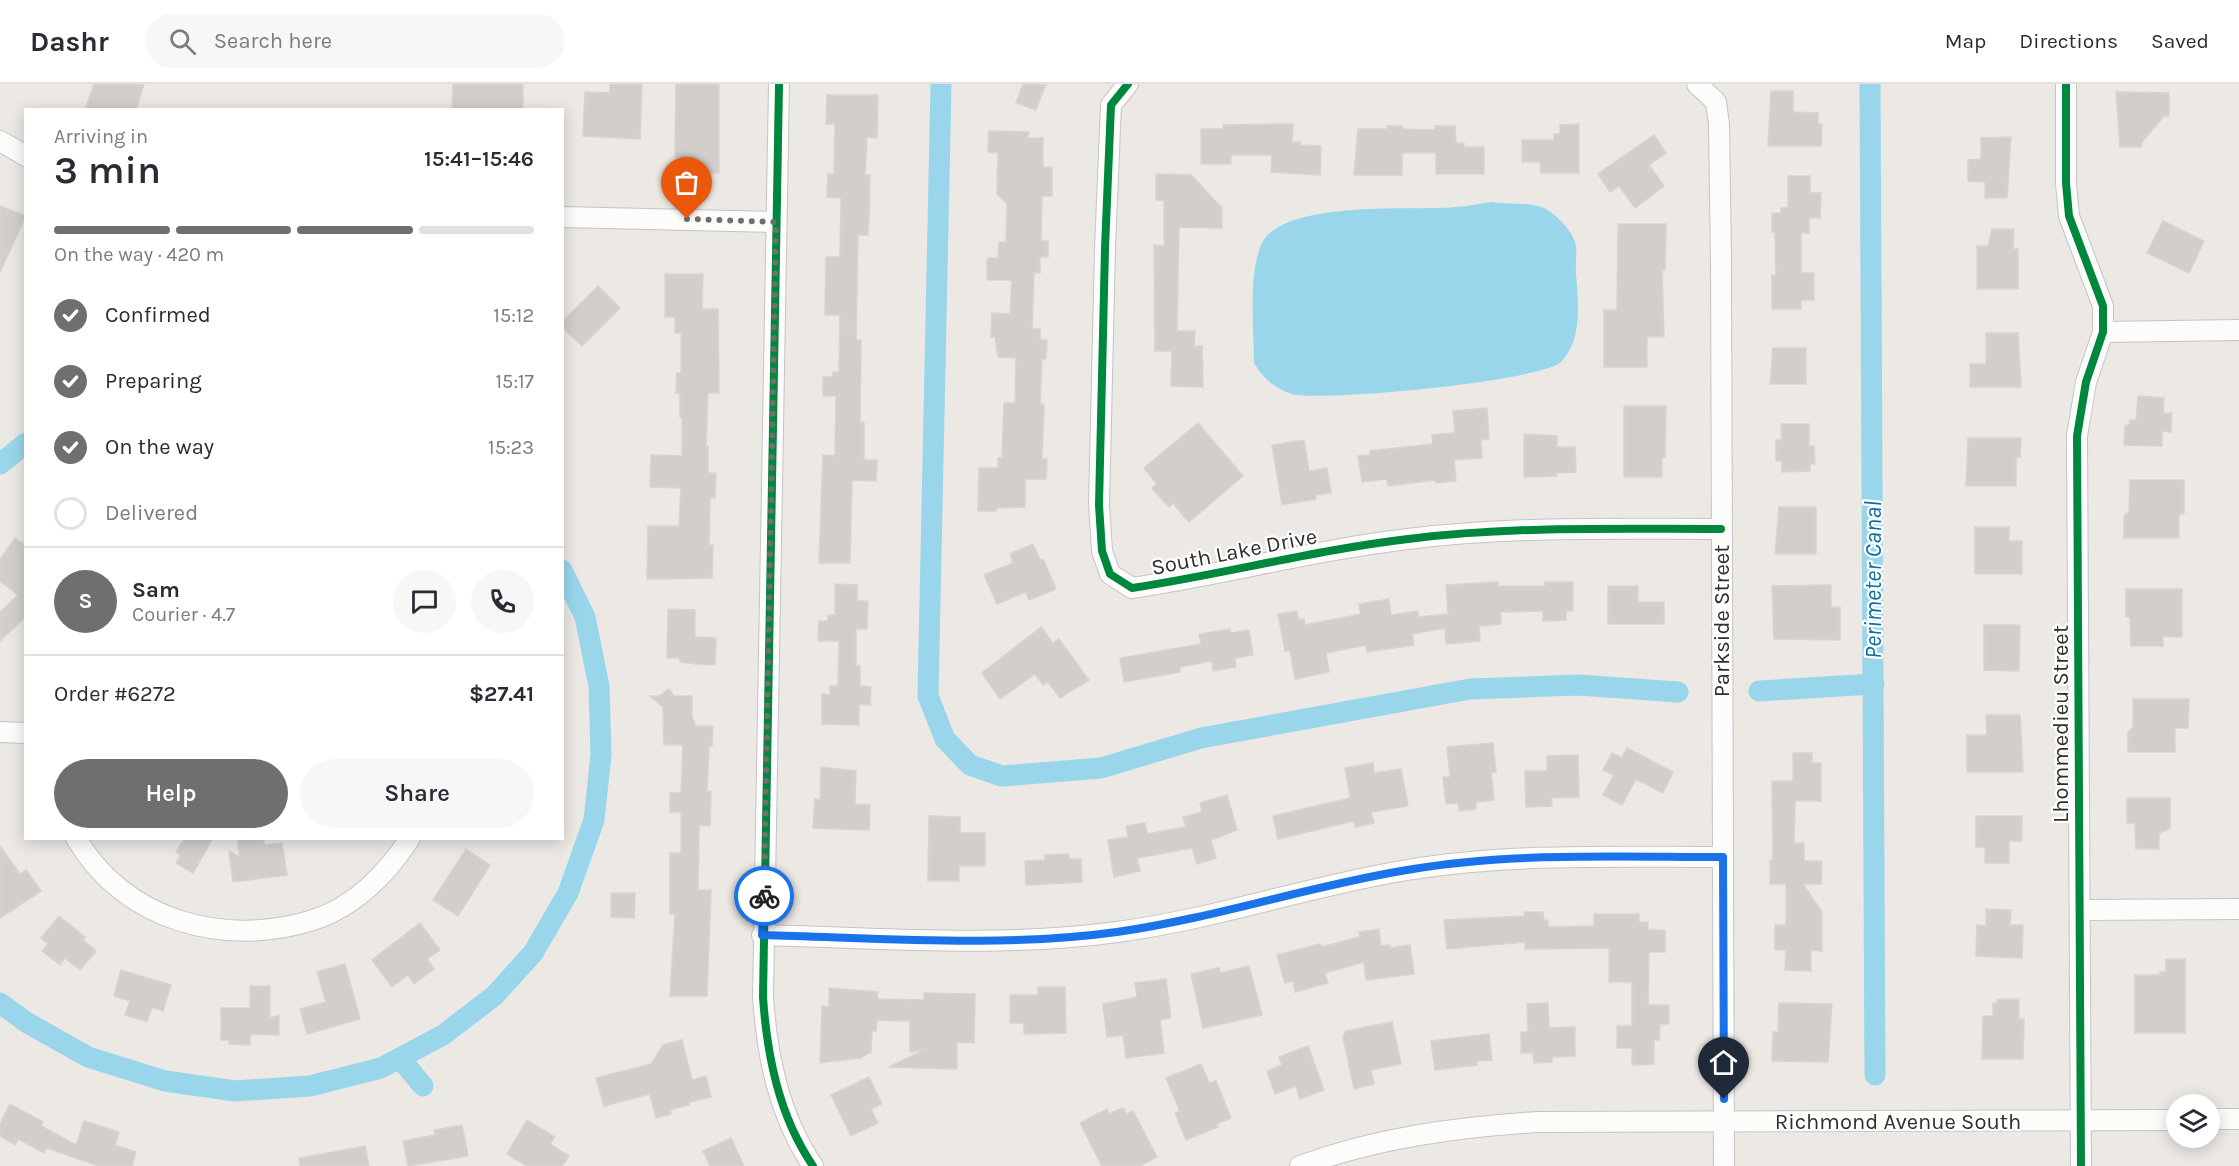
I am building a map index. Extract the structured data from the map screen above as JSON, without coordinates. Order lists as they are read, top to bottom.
{
  "streets": {
    "street": [
      "South Lake Drive",
      "Parkside Street",
      "Lhommedieu Street",
      "Richmond Avenue South"
    ]
  },
  "crossings": [
    ["South Lake Drive", "Parkside Street"],
    ["Parkside Street", "Richmond Avenue South"],
    ["Lhommedieu Street", "Richmond Avenue South"]
  ],
  "water": ["Perimeter Canal"],
  "page": {
    "header": "Dashr",
    "search": "Search here",
    "nav": ["Map", "Directions", "Saved"],
    "heading": ["3 min", "Arriving in", "15:41–15:46"],
    "panel": [
      "Sam",
      "Courier · 4.7",
      "Order #6272",
      "$27.41"
    ],
    "bar": "On the way · 420 m",
    "list": [
      ["Confirmed", "15:12"],
      ["Preparing", "15:17"],
      ["On the way", "15:23"],
      "Delivered"
    ],
    "round": "S",
    "buttons": ["Help", "Share"]
  }
}
